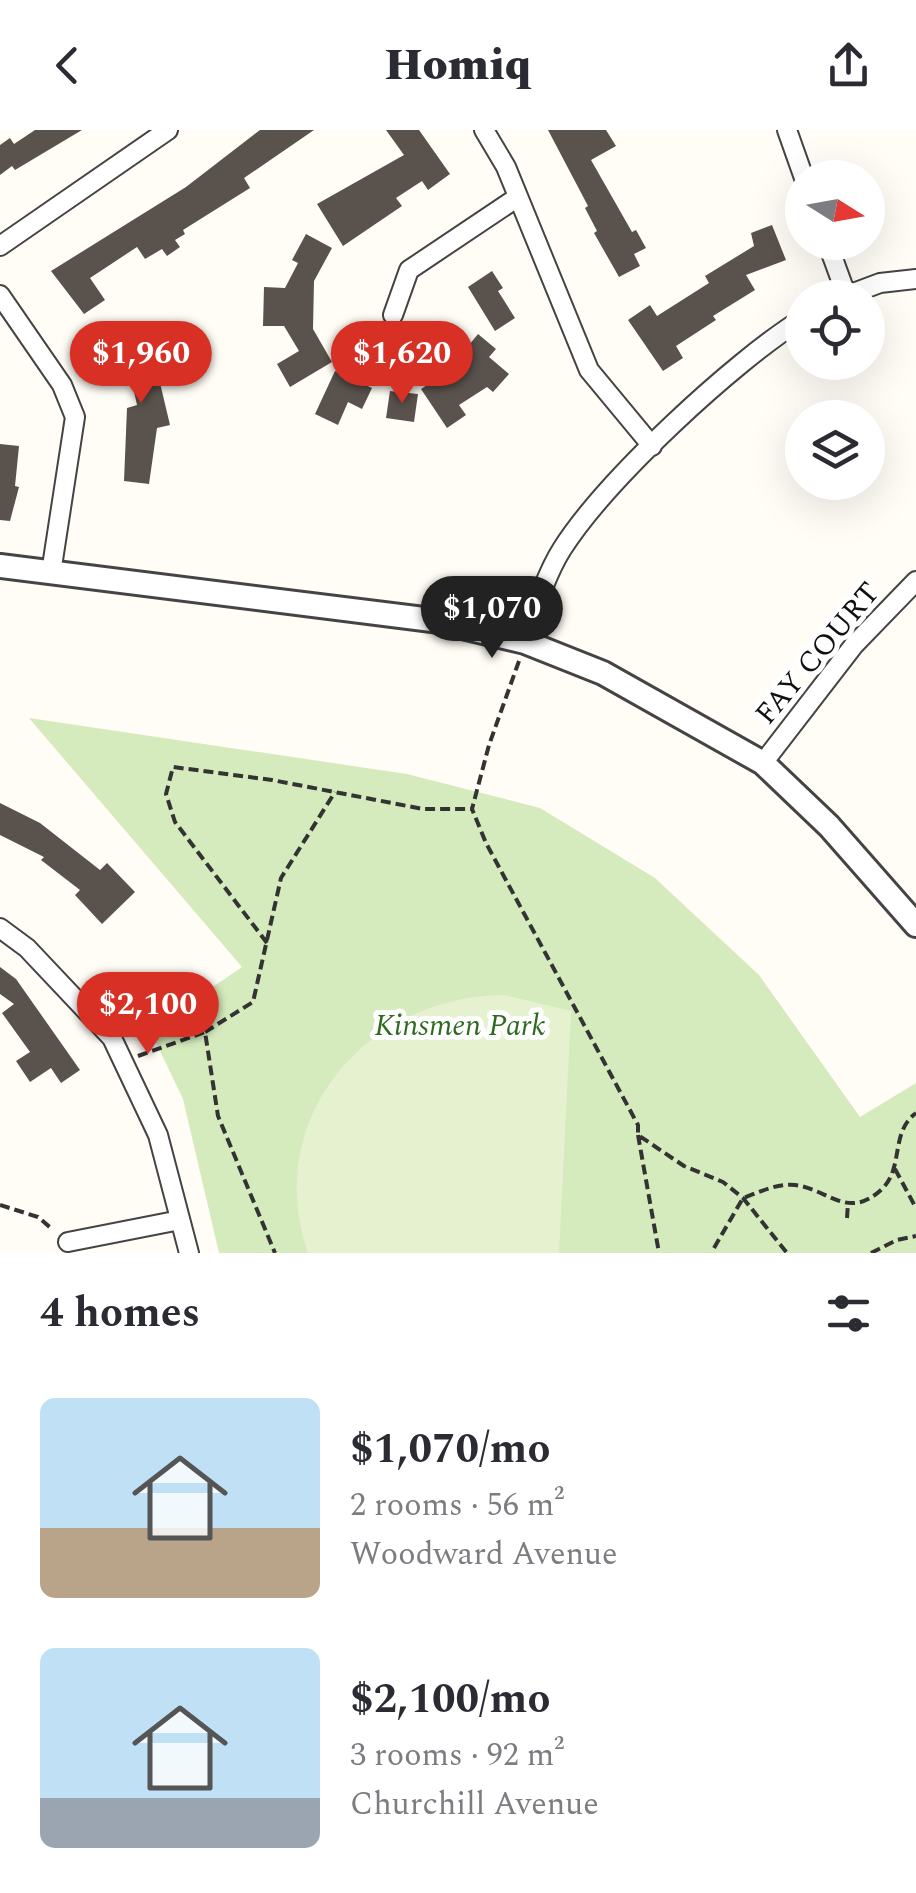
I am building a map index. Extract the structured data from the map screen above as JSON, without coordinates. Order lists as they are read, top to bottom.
{
  "streets": {
    "street": ["FAY COURT"]
  },
  "parks": ["Kinsmen Park"],
  "north": "right",
  "page": {
    "header": "Homiq",
    "price": [
      "$1,960",
      "$1,620",
      "$1,070",
      "$2,100"
    ],
    "heading": "4 homes",
    "list": [
      {
        "name": "$1,070/mo",
        "note": "2 rooms · 56 m² · Woodward Avenue"
      },
      {
        "name": "$2,100/mo",
        "note": "3 rooms · 92 m² · Churchill Avenue"
      }
    ]
  }
}
